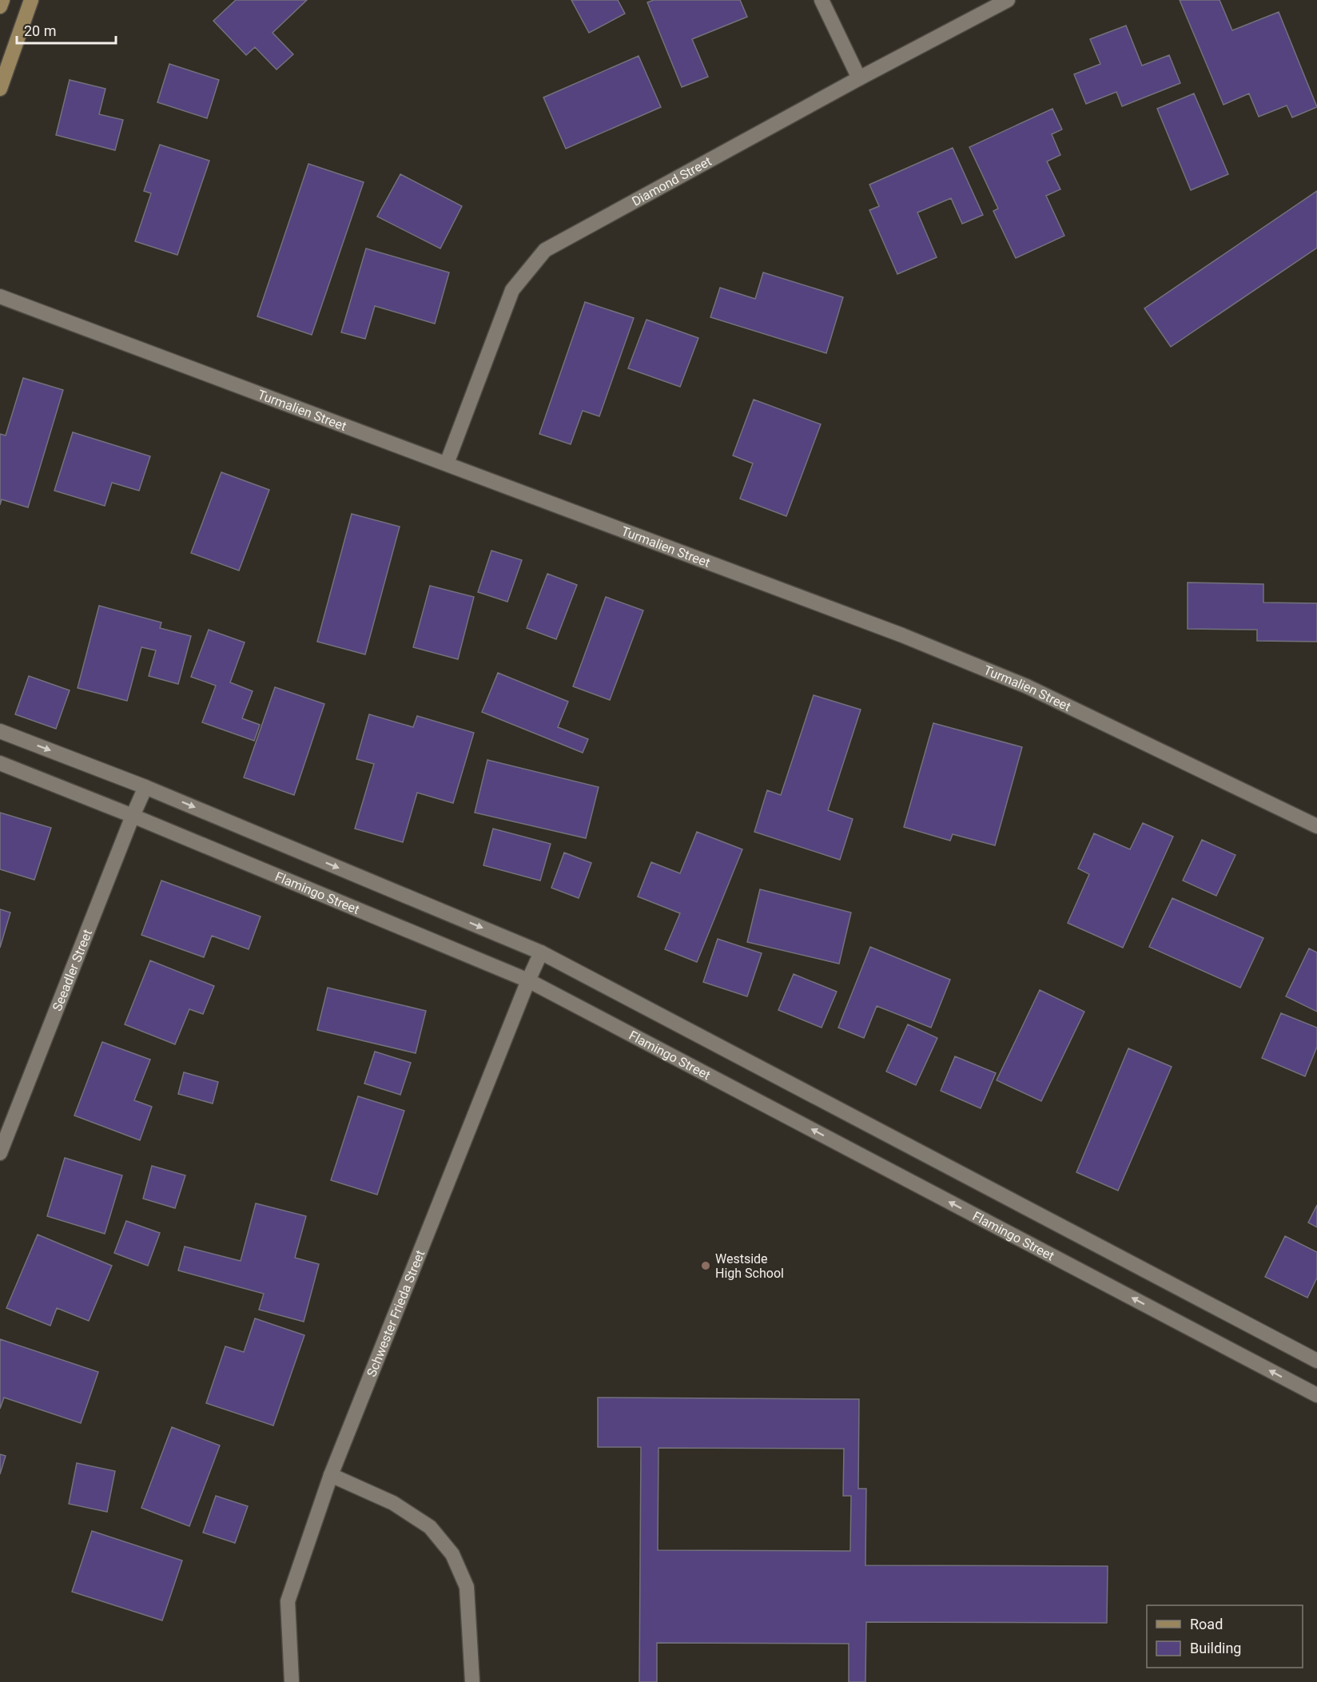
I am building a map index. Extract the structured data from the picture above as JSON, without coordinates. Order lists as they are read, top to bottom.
{
  "streets": {
    "street": [
      "Diamond Street",
      "Turmalien Street",
      "Flamingo Street",
      "Seeadler Street",
      "Schwester Frieda Street"
    ]
  },
  "crossings": [
    ["Diamond Street", "Turmalien Street"],
    ["Flamingo Street", "Seeadler Street"],
    ["Flamingo Street", "Schwester Frieda Street"]
  ],
  "places": ["Westside High School"],
  "legend": ["Road", "Building"],
  "scale_bar": "20 m"
}
